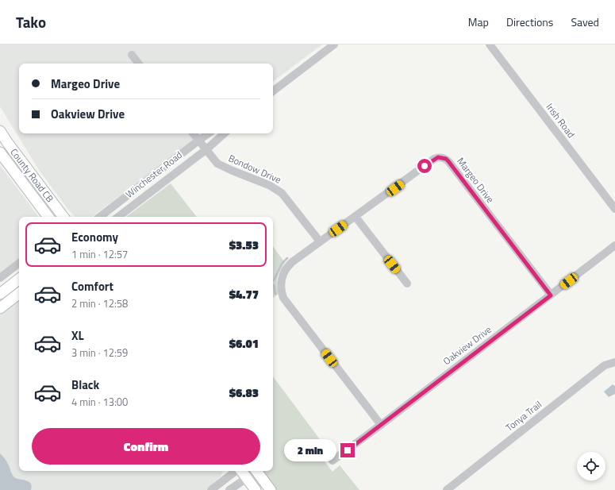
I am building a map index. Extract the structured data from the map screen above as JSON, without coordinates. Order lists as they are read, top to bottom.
{
  "streets": {
    "main road": ["County Road CB"],
    "street": [
      "Irish Road",
      "Bondow Drive",
      "Winchester Road",
      "Margeo Drive",
      "Oakview Drive",
      "Tonya Trail"
    ]
  },
  "crossings": [
    ["Bondow Drive", "Winchester Road"],
    ["Bondow Drive", "Margeo Drive"],
    ["Margeo Drive", "Oakview Drive"]
  ],
  "page": {
    "header": "Tako",
    "nav": ["Map", "Directions", "Saved"],
    "banner": ["Margeo Drive", "Oakview Drive"],
    "list": [
      {
        "name": "Economy",
        "note": "1 min · 12:57",
        "value": "$3.53"
      },
      {
        "name": "Comfort",
        "note": "2 min · 12:58",
        "value": "$4.77"
      },
      {
        "name": "XL",
        "note": "3 min · 12:59",
        "value": "$6.01"
      },
      {
        "name": "Black",
        "note": "4 min · 13:00",
        "value": "$6.83"
      }
    ],
    "buttons": "Confirm",
    "bubble": "2 min"
  }
}
